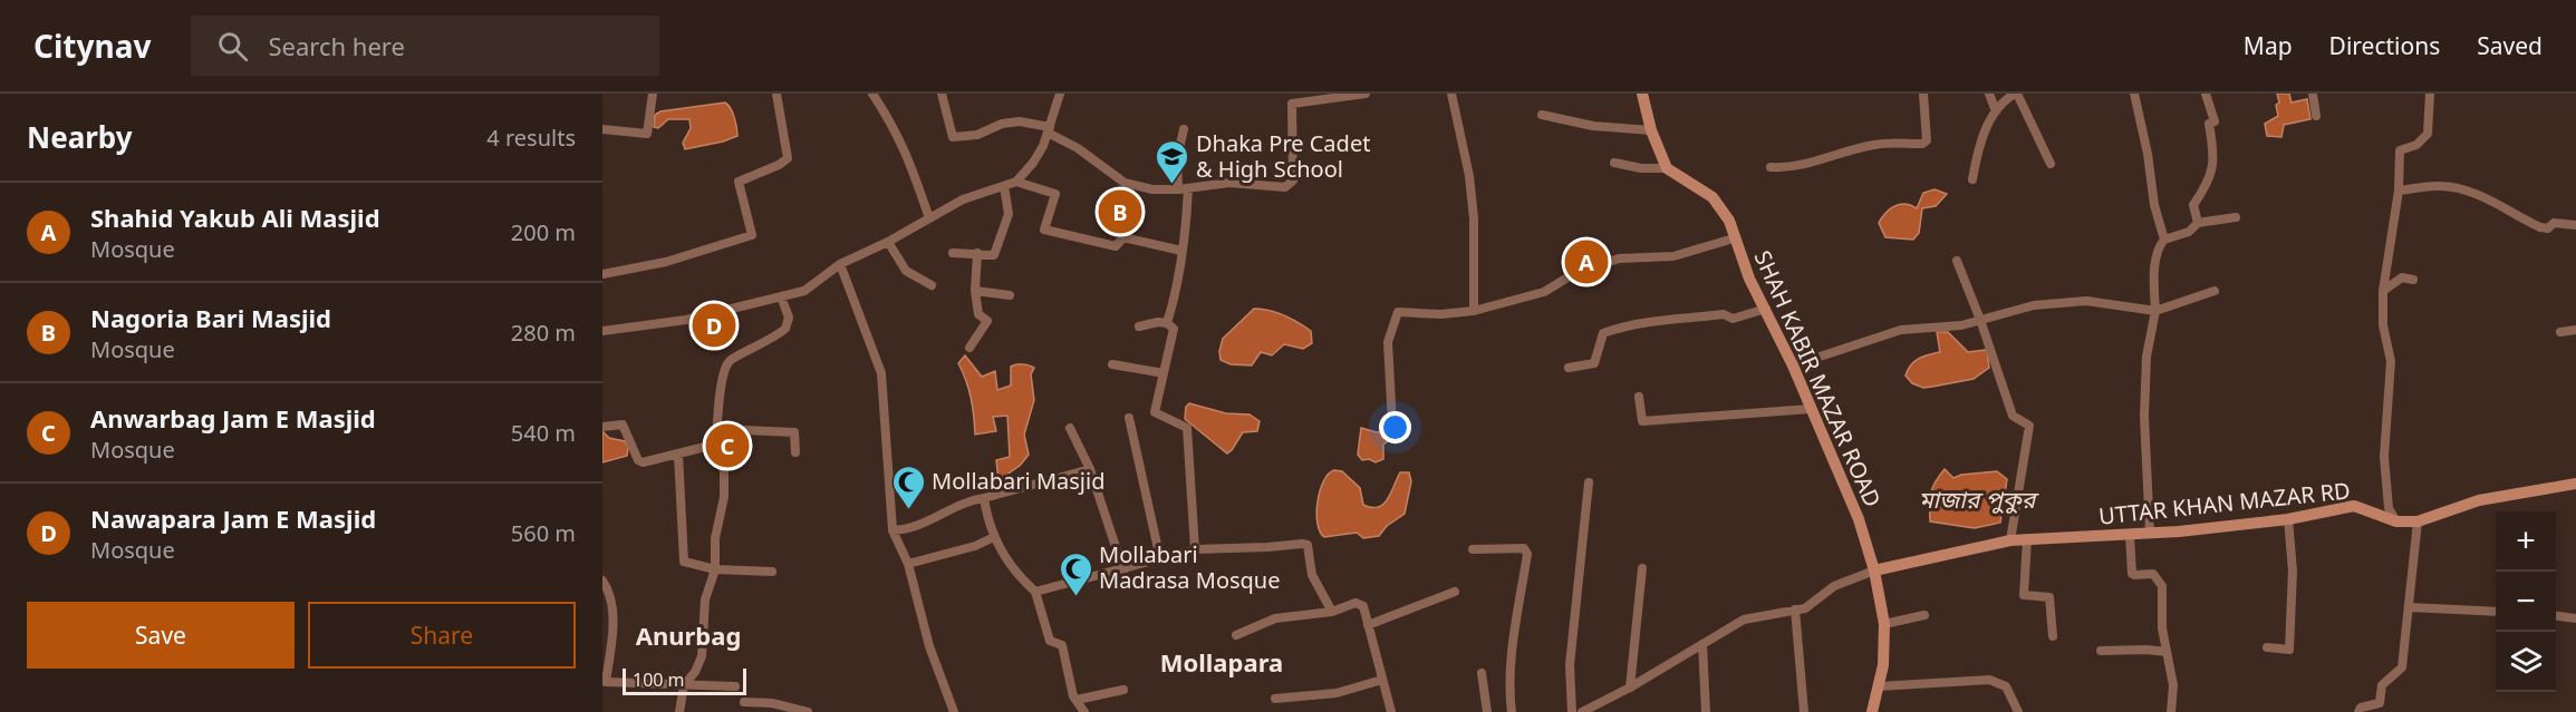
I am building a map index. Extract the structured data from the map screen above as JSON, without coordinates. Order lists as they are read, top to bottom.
{
  "streets": {
    "main road": ["SHAH KABIR MAZAR ROAD", "UTTAR KHAN MAZAR RD"]
  },
  "crossings": [
    ["SHAH KABIR MAZAR ROAD", "UTTAR KHAN MAZAR RD"]
  ],
  "districts": ["Anurbag", "Mollapara"],
  "water": ["মাজার পুকুর"],
  "places": {
    "school or university": ["Dhaka Pre Cadet & High School"],
    "mosque": ["Mollabari Masjid", "Mollabari Madrasa Mosque"]
  },
  "scale_bar": "100 m",
  "page": {
    "header": "Citynav",
    "search": "Search here",
    "nav": ["Map", "Directions", "Saved"],
    "heading": ["Nearby", "4 results"],
    "list": [
      {
        "mark": "A",
        "name": "Shahid Yakub Ali Masjid",
        "note": "Mosque",
        "value": "200 m"
      },
      {
        "mark": "B",
        "name": "Nagoria Bari Masjid",
        "note": "Mosque",
        "value": "280 m"
      },
      {
        "mark": "C",
        "name": "Anwarbag Jam E Masjid",
        "note": "Mosque",
        "value": "540 m"
      },
      {
        "mark": "D",
        "name": "Nawapara Jam E Masjid",
        "note": "Mosque",
        "value": "560 m"
      }
    ],
    "pins": [
      "B",
      "A",
      "D",
      "C"
    ],
    "map_buttons": ["+", "−"],
    "buttons": ["Save", "Share"],
    "scale": "100 m"
  }
}
